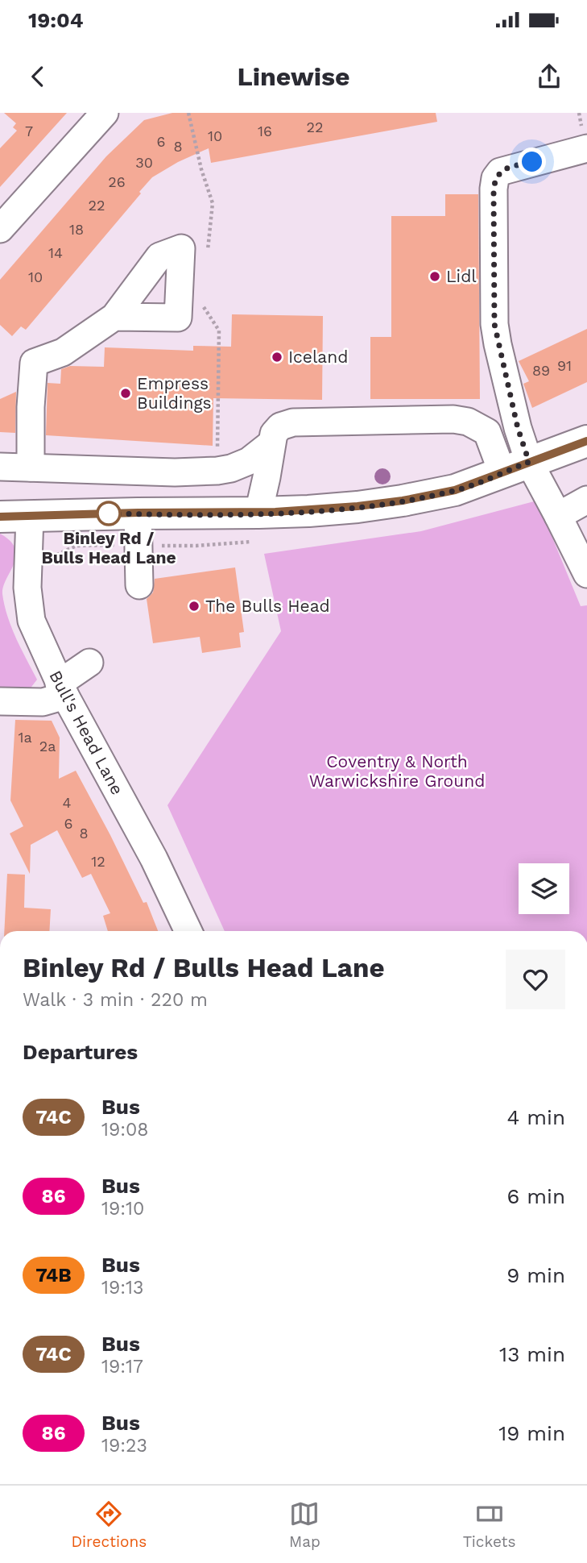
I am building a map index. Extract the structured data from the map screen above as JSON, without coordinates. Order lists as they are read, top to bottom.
{
  "streets": {
    "street": ["Bull's Head Lane"]
  },
  "parks": ["Coventry & North Warwickshire Ground"],
  "places": [
    "Lidl",
    "Iceland",
    "Empress Buildings",
    "Binley Rd / Bulls Head Lane",
    "The Bulls Head"
  ],
  "lines": ["bus line 74C"],
  "house_numbers": [
    "22",
    "7",
    "16",
    "10",
    "6",
    "8",
    "30",
    "26",
    "22",
    "18",
    "14",
    "10",
    "91",
    "89",
    "1a",
    "2a",
    "4",
    "6",
    "8",
    "12"
  ],
  "page": {
    "status": "19:04",
    "header": "Linewise",
    "heading": [
      ["Binley Rd / Bulls Head Lane", "Walk · 3 min · 220 m"],
      "Departures"
    ],
    "list": [
      {
        "mark": "74C",
        "name": "Bus",
        "note": "19:08",
        "value": "4 min"
      },
      {
        "mark": "86",
        "name": "Bus",
        "note": "19:10",
        "value": "6 min"
      },
      {
        "mark": "74B",
        "name": "Bus",
        "note": "19:13",
        "value": "9 min"
      },
      {
        "mark": "74C",
        "name": "Bus",
        "note": "19:17",
        "value": "13 min"
      },
      {
        "mark": "86",
        "name": "Bus",
        "note": "19:23",
        "value": "19 min"
      }
    ],
    "tabs": ["Directions", "Map", "Tickets"]
  }
}
